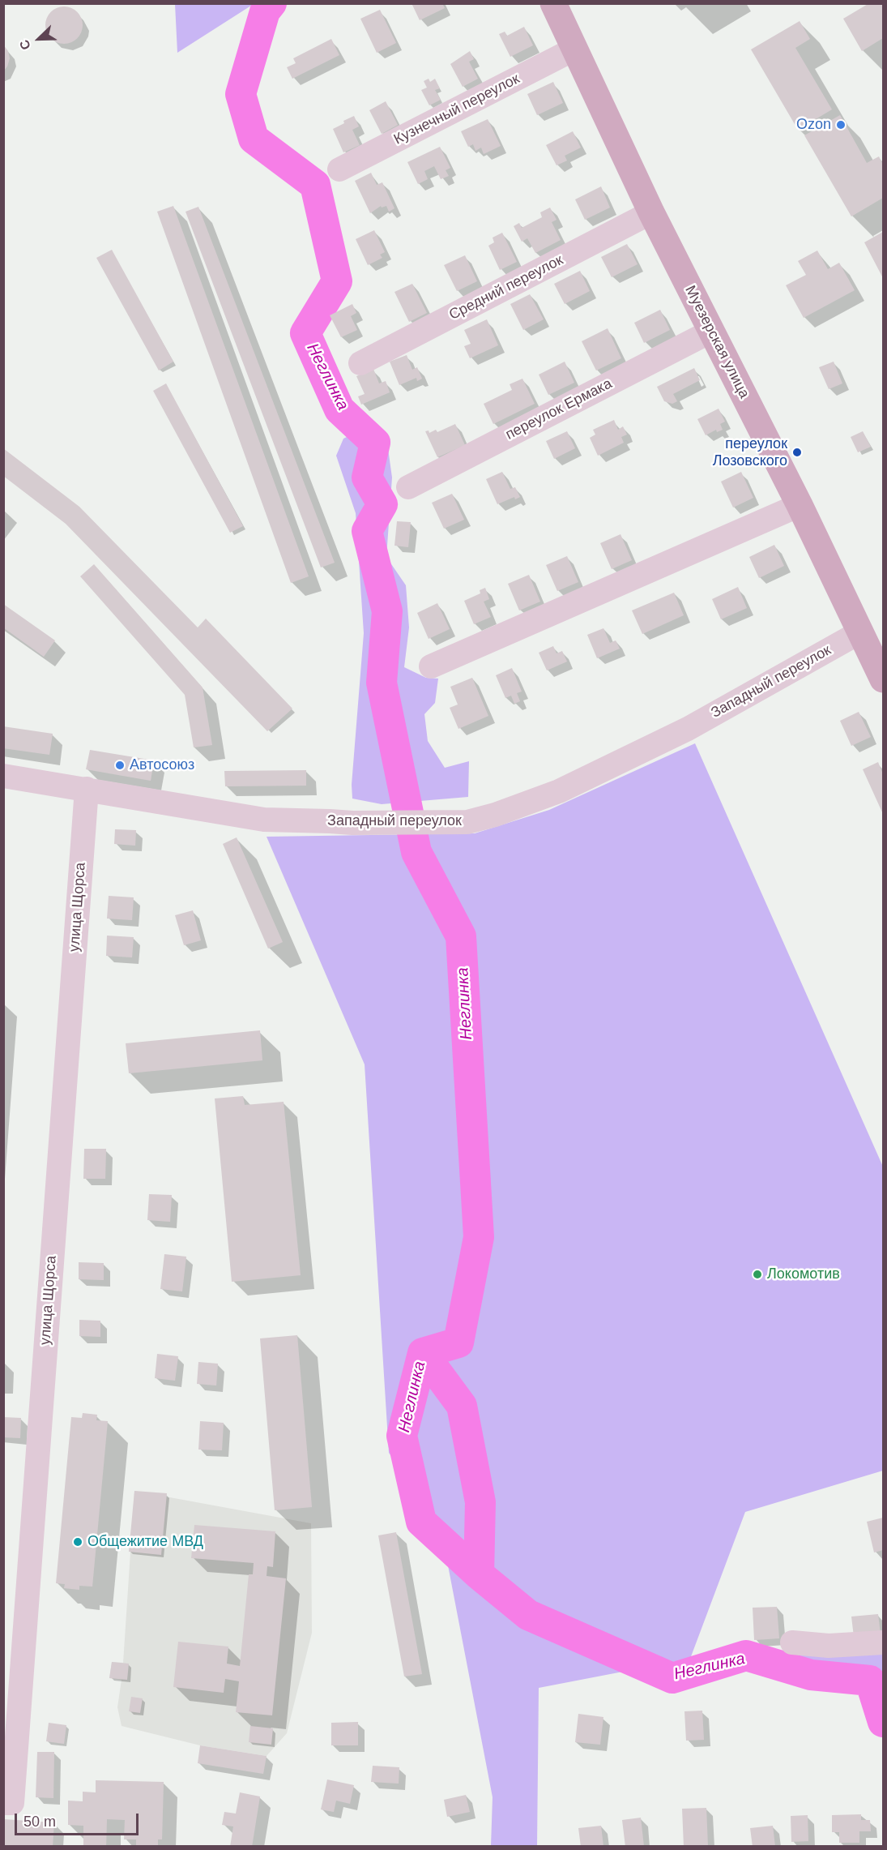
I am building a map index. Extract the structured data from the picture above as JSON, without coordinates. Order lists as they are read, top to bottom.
{
  "streets": {
    "main road": ["Муезерская улица"],
    "street": [
      "Кузнечный переулок",
      "Средний переулок",
      "переулок Ермака",
      "Западный переулок",
      "улица Щорса"
    ]
  },
  "crossings": [
    ["Кузнечный переулок", "Муезерская улица"],
    ["Средний переулок", "Муезерская улица"],
    ["Муезерская улица", "переулок Ермака"],
    ["Муезерская улица", "Западный переулок"],
    ["Западный переулок", "улица Щорса"]
  ],
  "water": ["Неглинка"],
  "places": [
    "Ozon",
    "переулок Лозовского",
    "Автосоюз",
    "Локомотив",
    "Общежитие МВД"
  ],
  "scale_bar": "50 m",
  "north": "bottom left"
}
